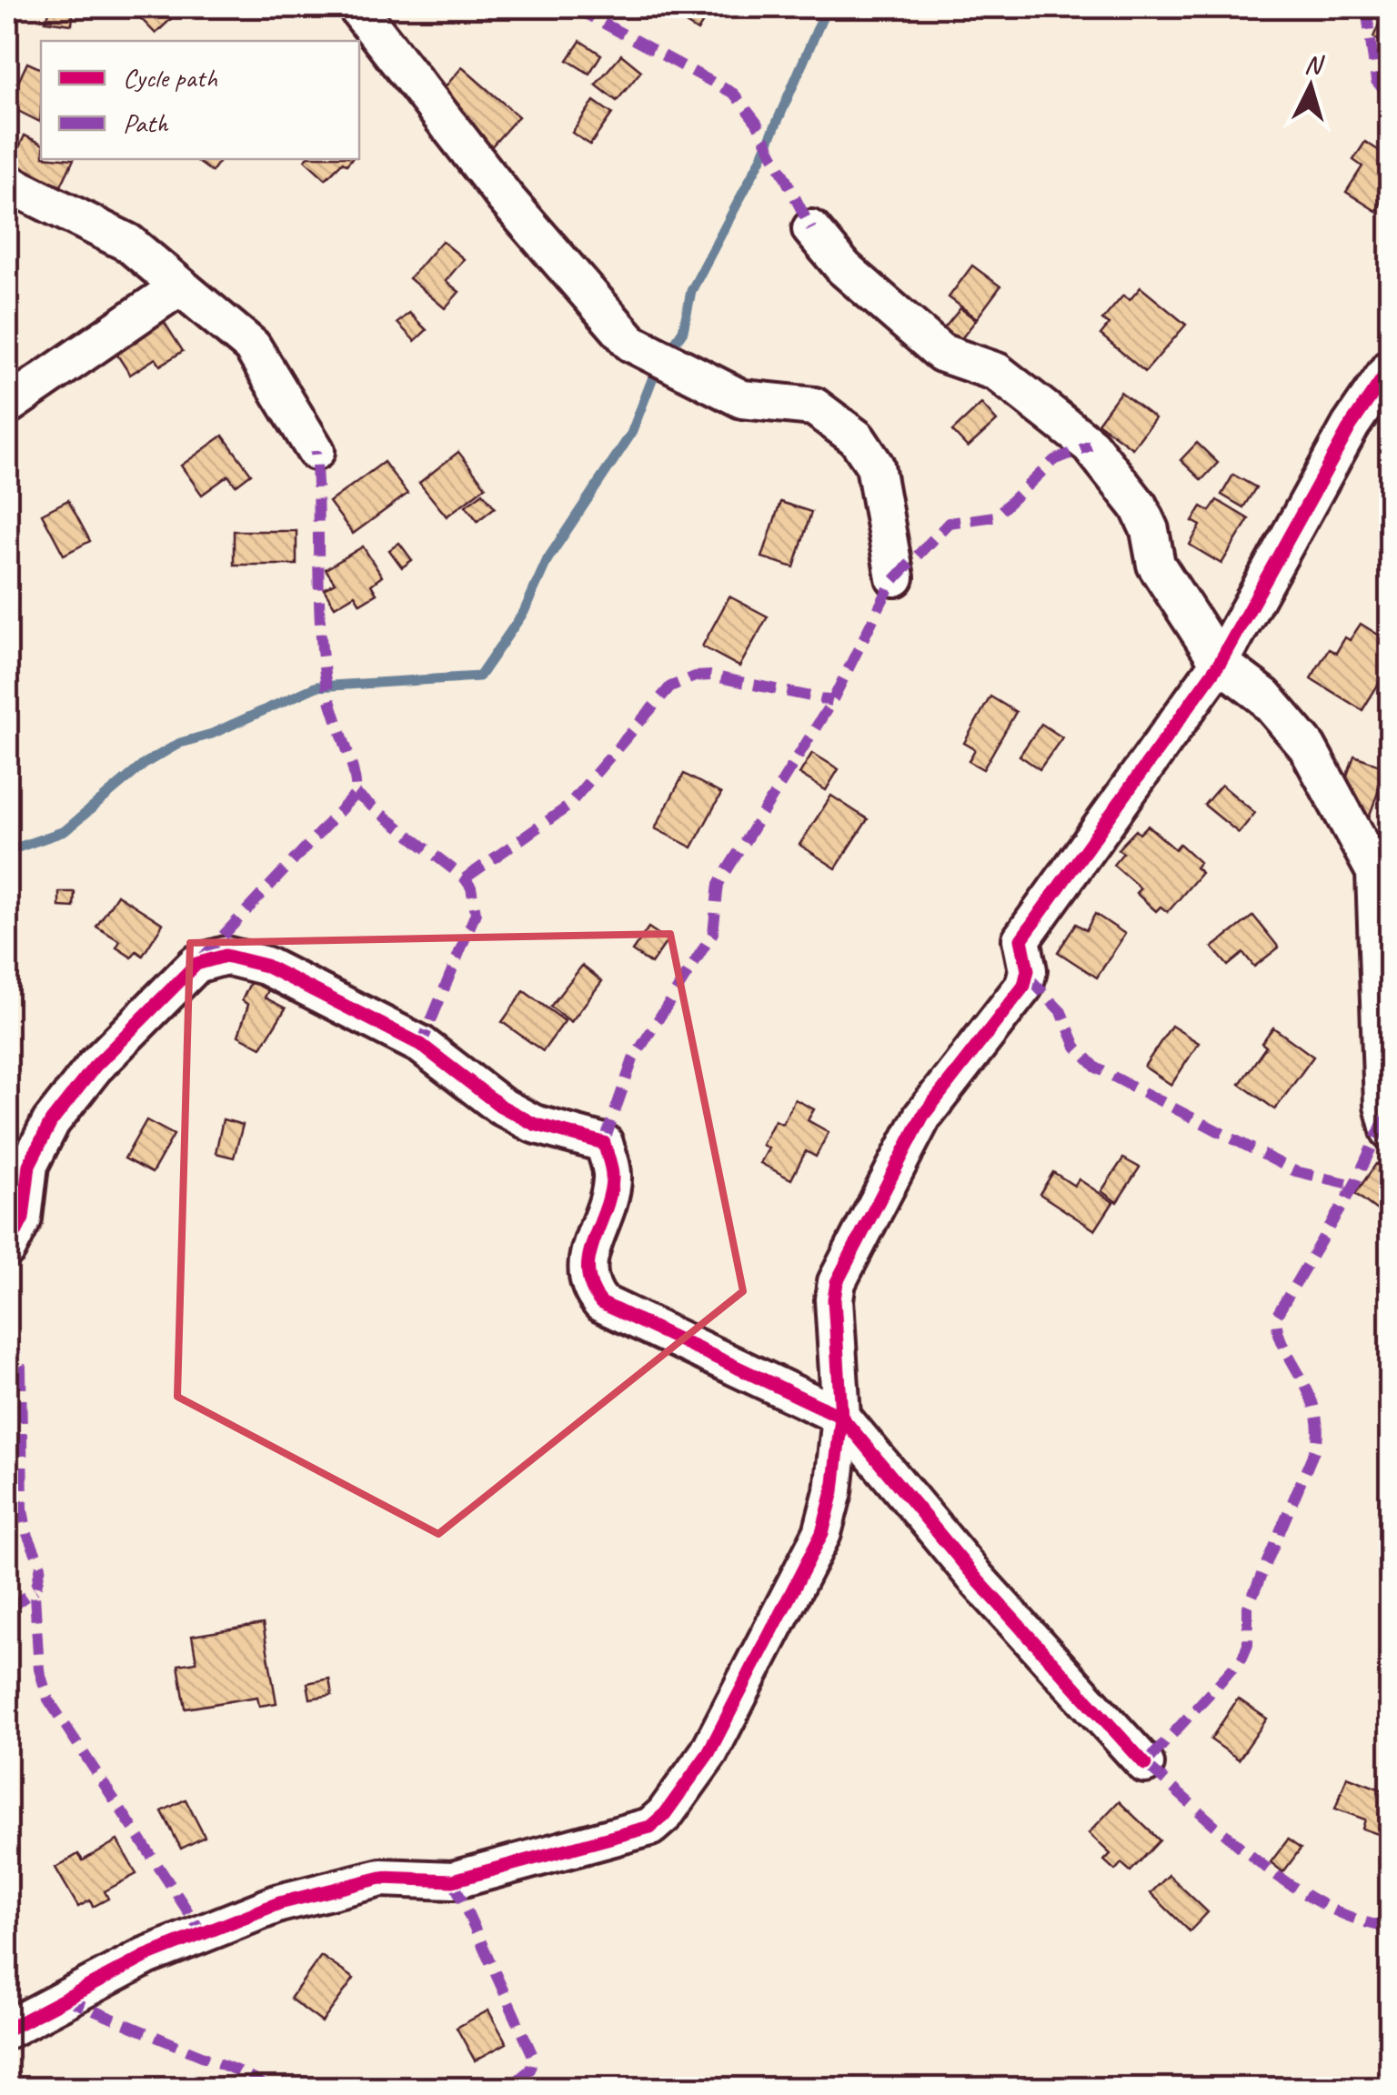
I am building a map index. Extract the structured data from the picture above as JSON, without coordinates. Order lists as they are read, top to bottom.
{
  "legend": ["Cycle path", "Path"],
  "north": "top"
}
